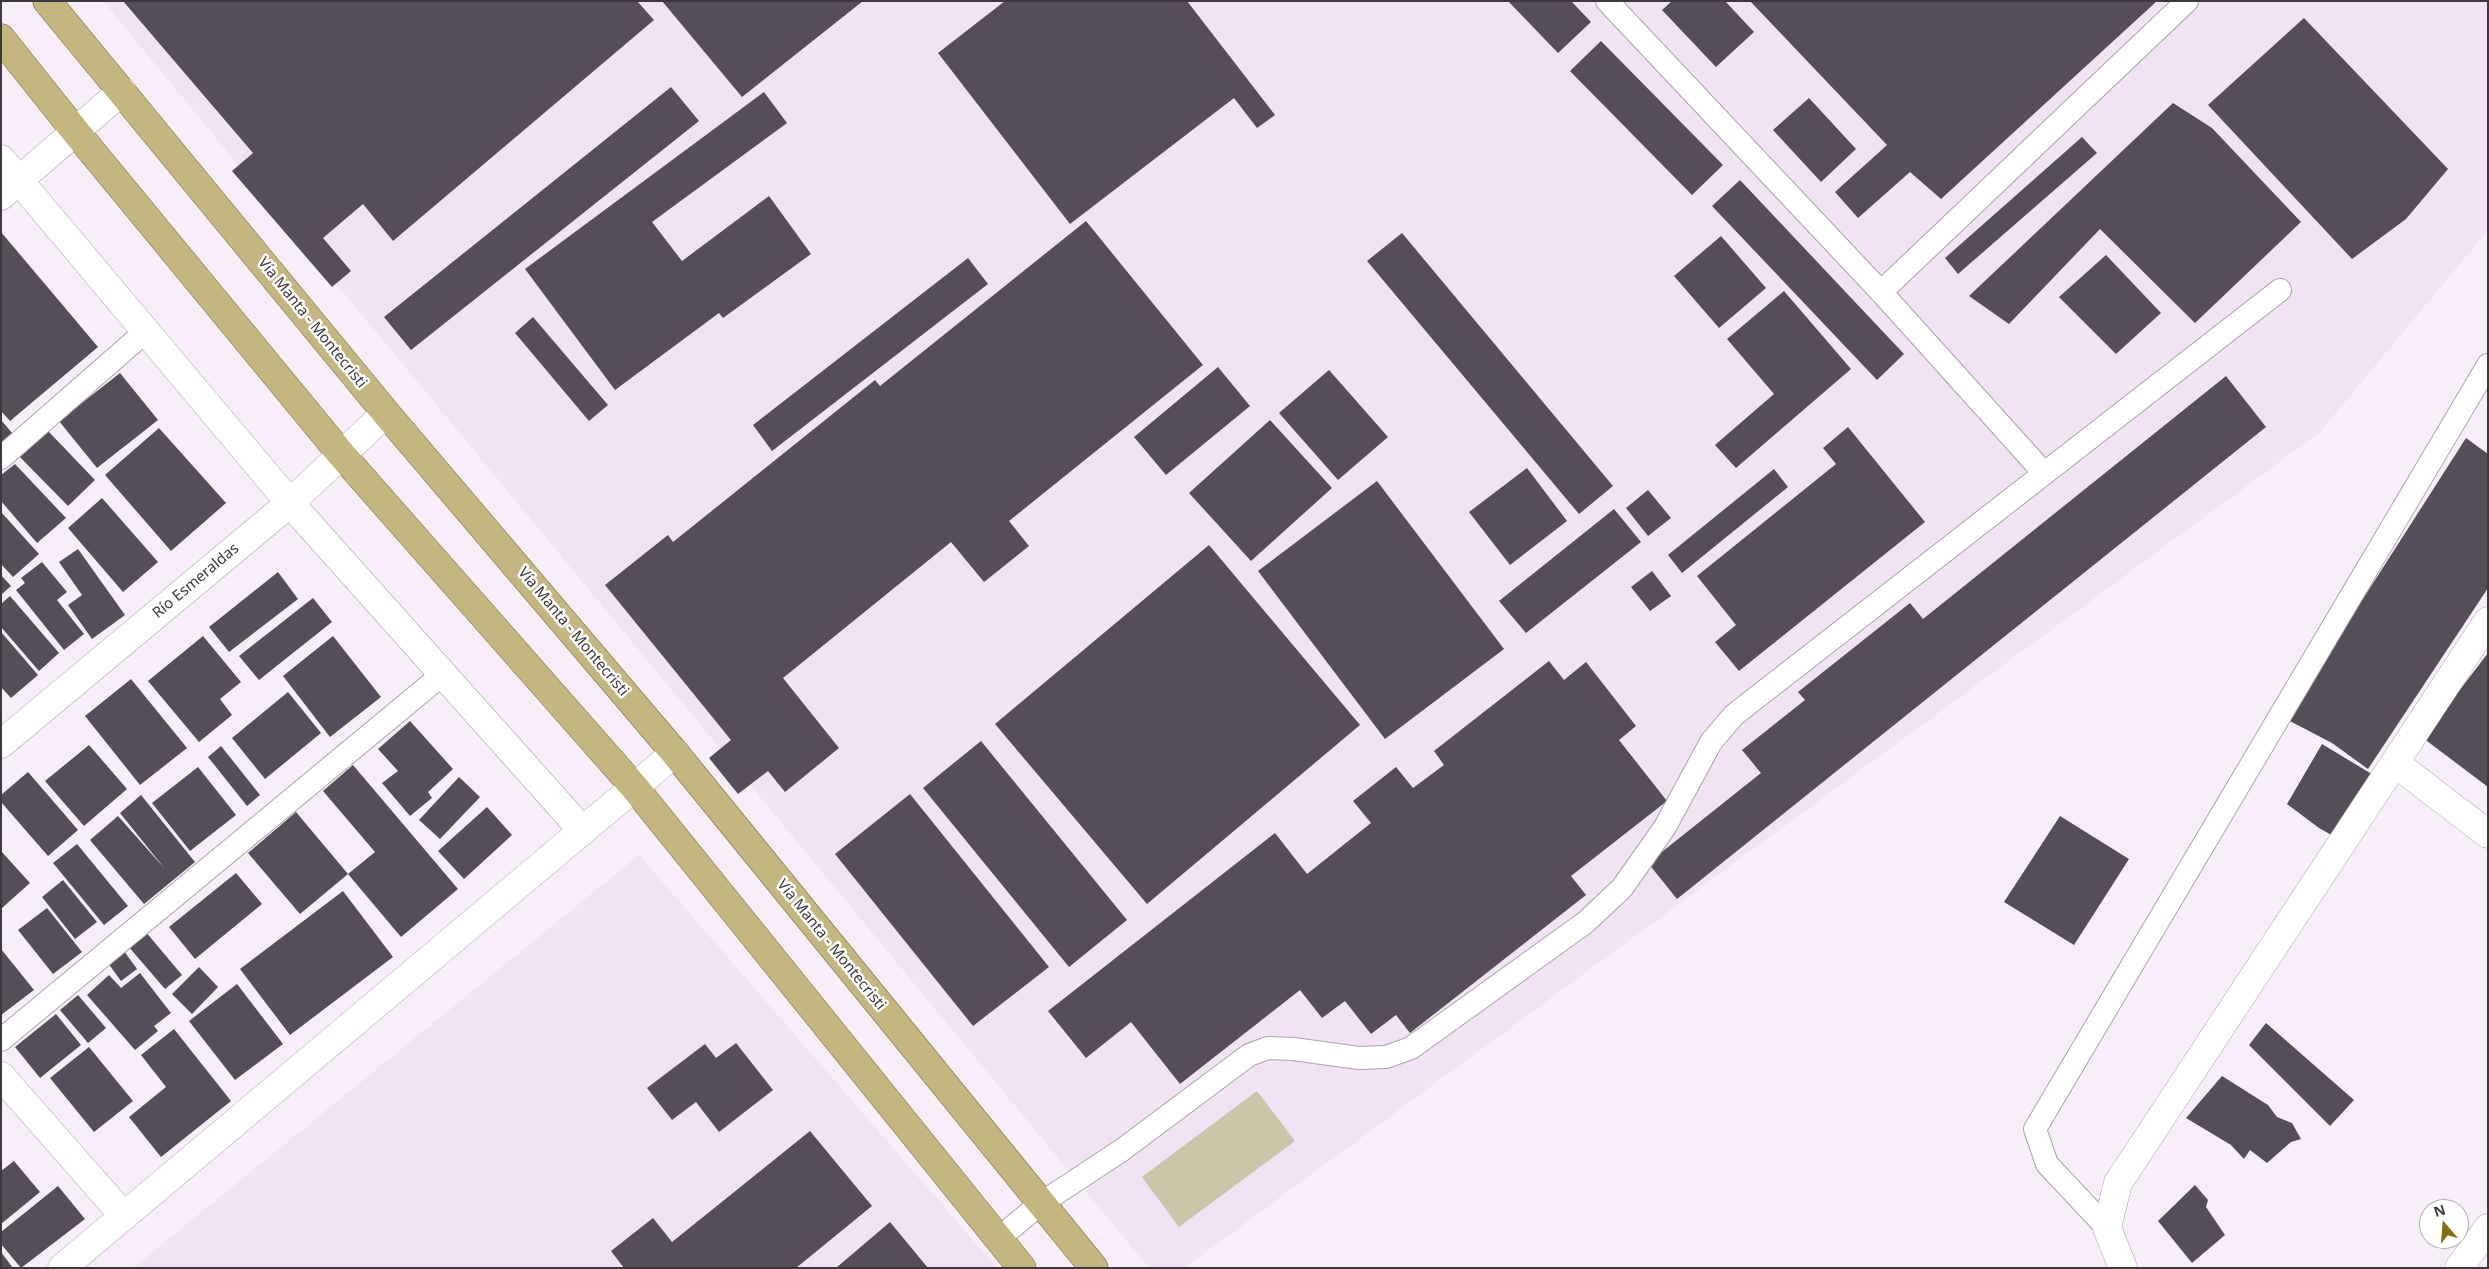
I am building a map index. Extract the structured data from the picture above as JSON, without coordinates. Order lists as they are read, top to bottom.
{
  "streets": {
    "main road": ["Vía Manta - Montecristi"],
    "street": ["Río Esmeraldas"]
  },
  "crossings": [
    ["Vía Manta - Montecristi", "Río Esmeraldas"]
  ],
  "north": "top"
}
